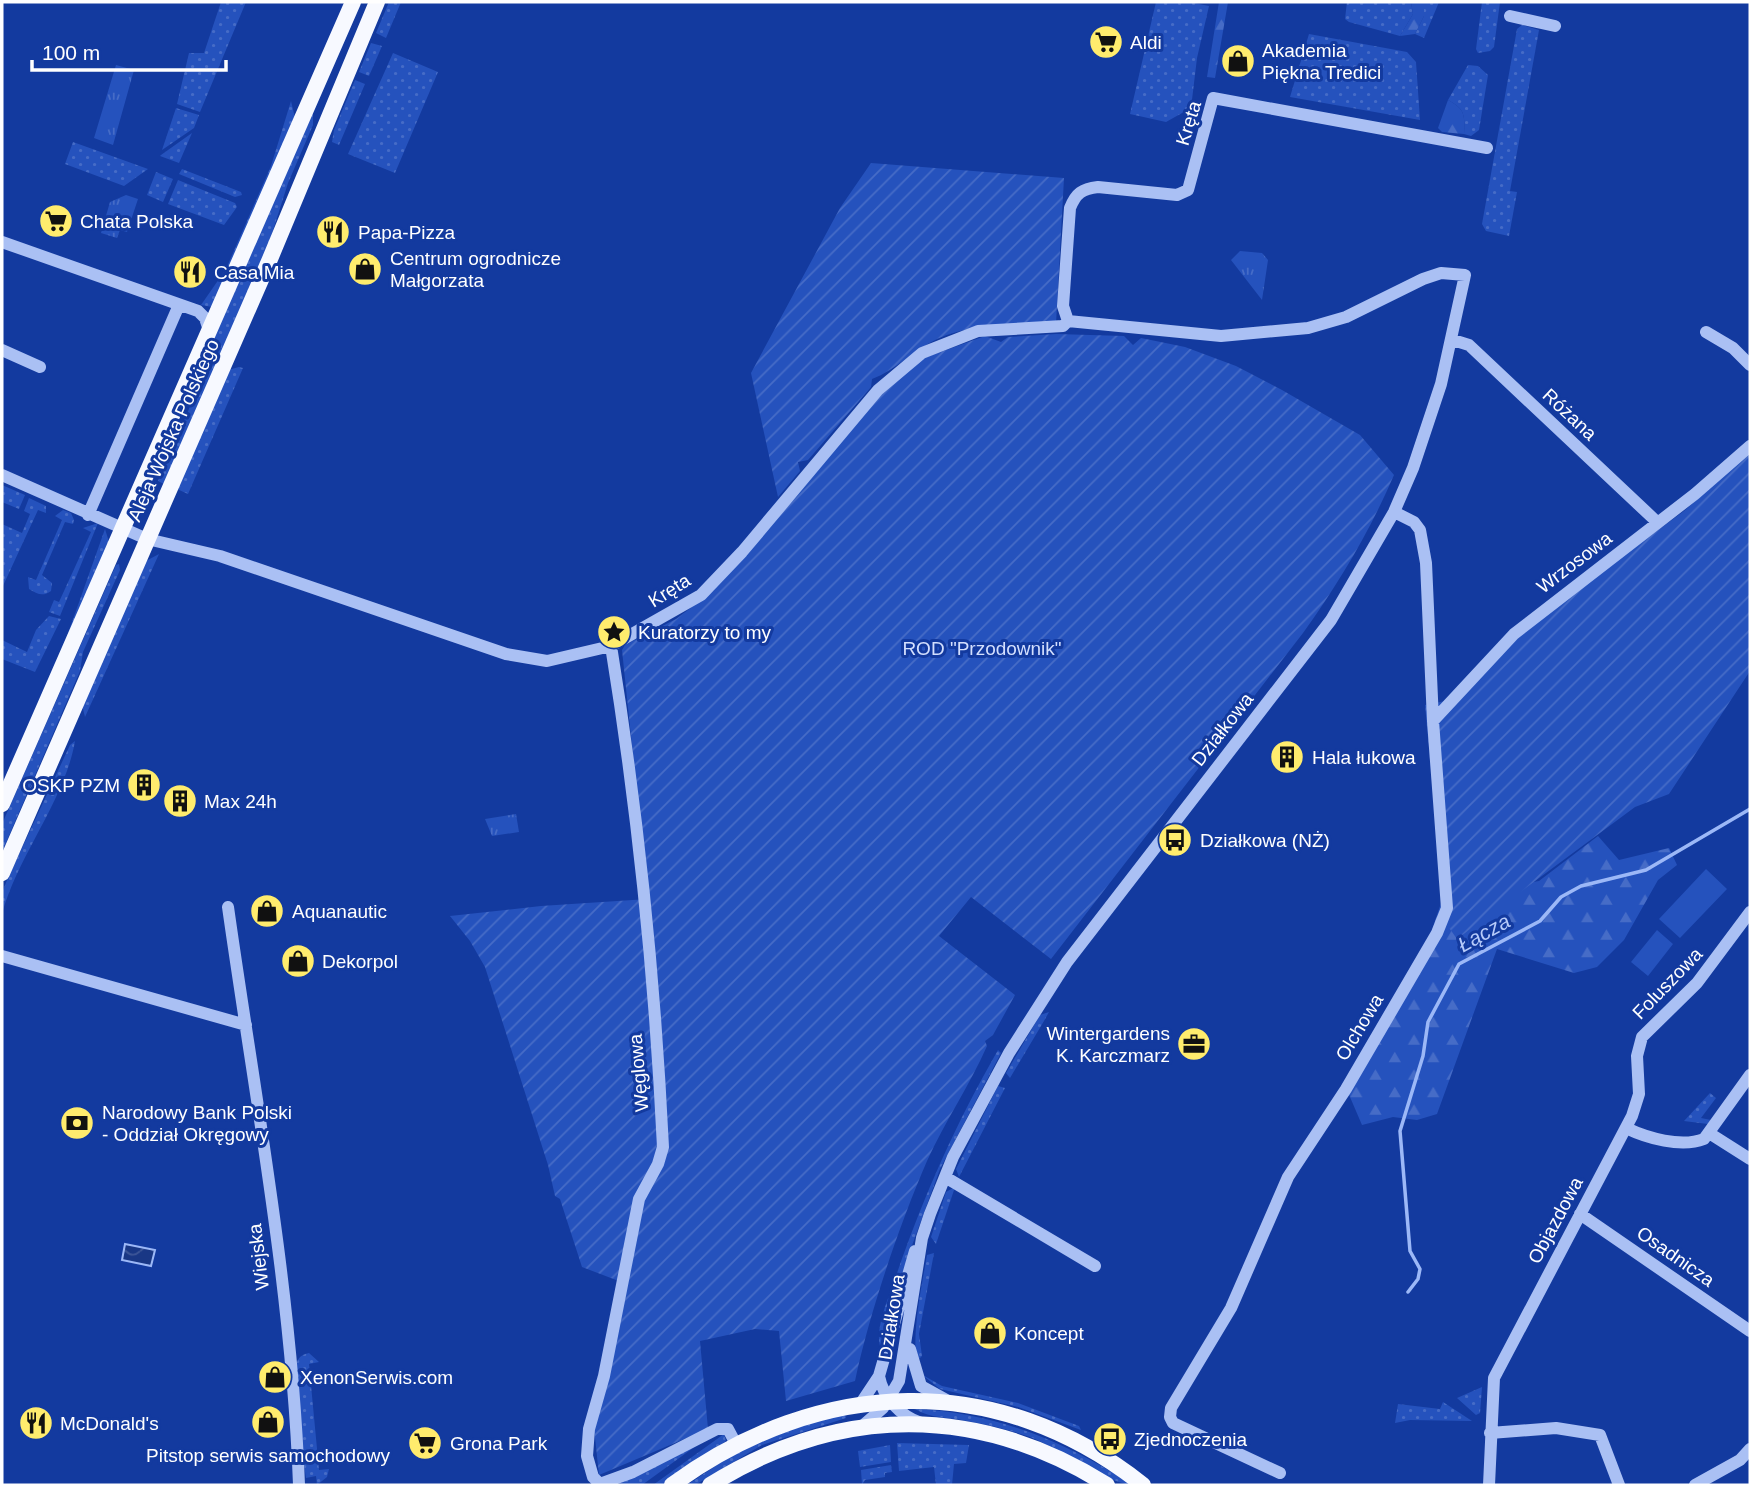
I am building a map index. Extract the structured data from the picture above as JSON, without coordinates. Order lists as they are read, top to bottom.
{
  "streets": {
    "main road": ["Aleja Wojska Polskiego"],
    "street": [
      "Kręta",
      "Różana",
      "Wrzosowa",
      "Działkowa",
      "Foluszowa",
      "Olchowa",
      "Węglowa",
      "Objazdowa",
      "Osadnicza",
      "Wiejska"
    ]
  },
  "crossings": [
    ["Kręta", "Aleja Wojska Polskiego"],
    ["Kręta", "Działkowa"],
    ["Kręta", "Węglowa"],
    ["Różana", "Wrzosowa"],
    ["Różana", "Działkowa"],
    ["Wrzosowa", "Olchowa"],
    ["Działkowa", "Olchowa"],
    ["Foluszowa", "Objazdowa"],
    ["Objazdowa", "Osadnicza"]
  ],
  "water": ["Łącza"],
  "parks": ["ROD \"Przodownik\""],
  "places": {
    "supermarket": ["Aldi", "Chata Polska", "Grona Park"],
    "shop": [
      "Akademia Piękna Tredici",
      "Centrum ogrodnicze Małgorzata",
      "Aquanautic",
      "Dekorpol",
      "Koncept",
      "XenonSerwis.com",
      "Pitstop serwis samochodowy"
    ],
    "restaurant": ["Papa-Pizza", "Casa Mia", "McDonald's"],
    "place": ["Kuratorzy to my"],
    "building": ["Hala łukowa", "OSKP PZM", "Max 24h"],
    "bus stop": ["Działkowa (NŻ)", "Zjednoczenia"],
    "office": ["Wintergardens K. Karczmarz"],
    "bank": ["Narodowy Bank Polski - Oddział Okręgowy"]
  },
  "scale_bar": "100 m"
}
